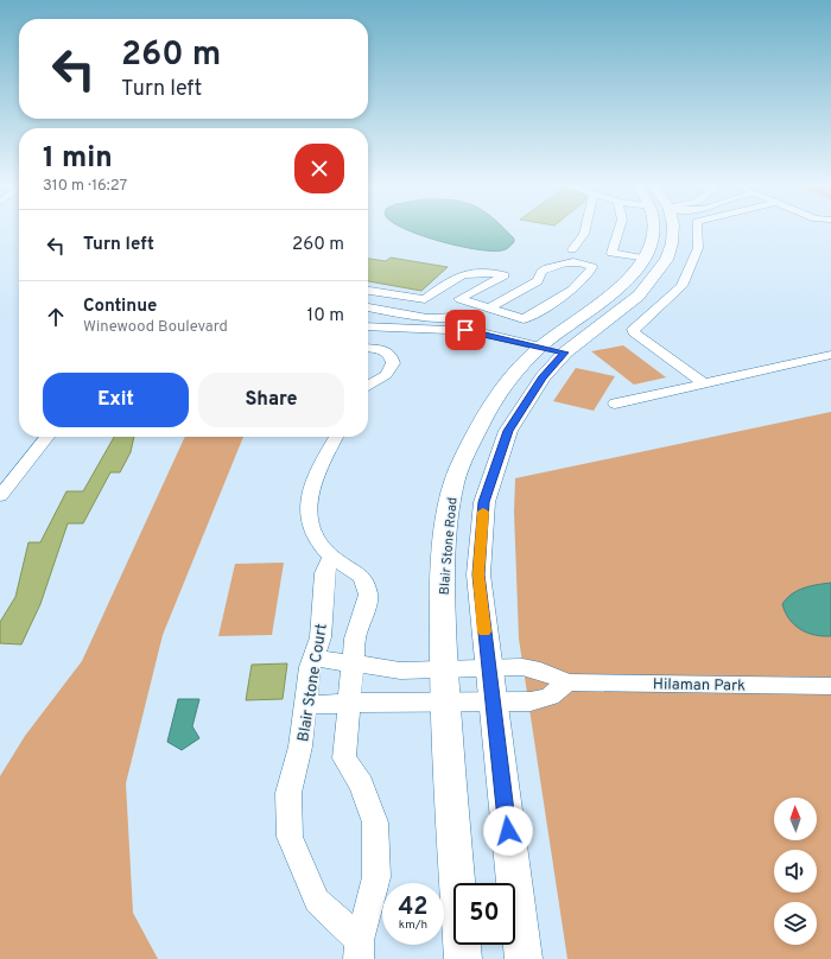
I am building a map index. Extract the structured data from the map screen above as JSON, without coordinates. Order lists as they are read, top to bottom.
{
  "streets": {
    "main road": ["Blair Stone Road"],
    "street": ["Blair Stone Court", "Hilaman Park"]
  },
  "crossings": [
    ["Blair Stone Road", "Hilaman Park"],
    ["Blair Stone Court", "Hilaman Park"]
  ],
  "north": "top",
  "page": {
    "turn": ["260 m", "Turn left"],
    "heading": ["1 min", "310 m · 16:27"],
    "list": [
      {
        "name": "Turn left",
        "value": "260 m"
      },
      {
        "name": "Continue",
        "note": "Winewood Boulevard",
        "value": "10 m"
      }
    ],
    "buttons": ["Exit", "Share"],
    "speed": "42 km/h",
    "limit": "50"
  }
}
